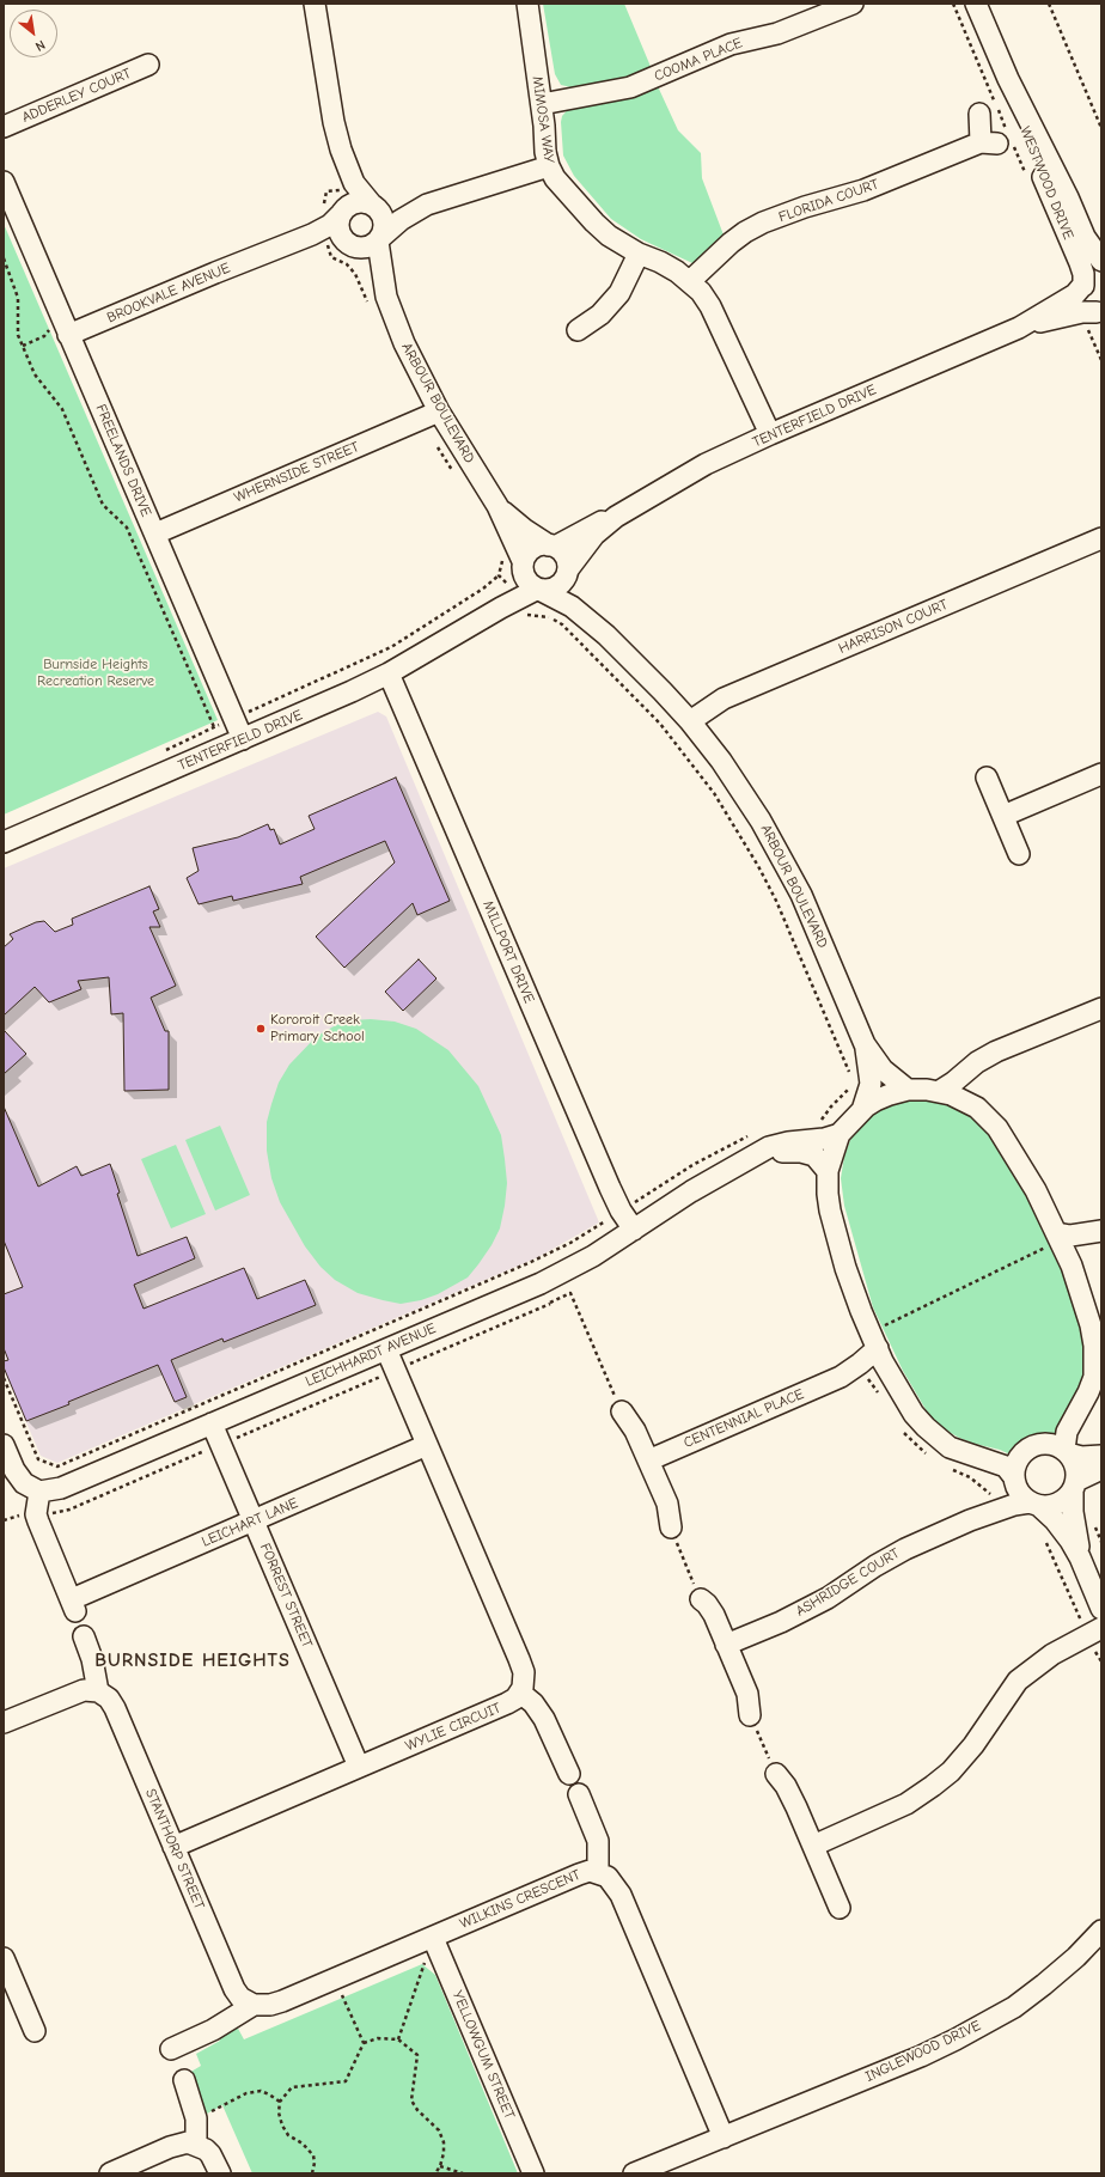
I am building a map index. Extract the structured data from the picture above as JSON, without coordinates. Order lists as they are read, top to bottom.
{
  "streets": {
    "street": [
      "COOMA PLACE",
      "ADDERLEY COURT",
      "MIMOSA WAY",
      "WESTWOOD DRIVE",
      "FLORIDA COURT",
      "BROOKVALE AVENUE",
      "ARBOUR BOULEVARD",
      "TENTERFIELD DRIVE",
      "FREELANDS DRIVE",
      "WHERNSIDE STREET",
      "HARRISON COURT",
      "MILLPORT DRIVE",
      "LEICHHARDT AVENUE",
      "CENTENNIAL PLACE",
      "LEICHART LANE",
      "ASHRIDGE COURT",
      "FORREST STREET",
      "WYLIE CIRCUIT",
      "STANTHORP STREET",
      "WILKINS CRESCENT",
      "INGLEWOOD DRIVE",
      "YELLOWGUM STREET"
    ]
  },
  "crossings": [
    ["COOMA PLACE", "MIMOSA WAY"],
    ["MIMOSA WAY", "FLORIDA COURT"],
    ["MIMOSA WAY", "TENTERFIELD DRIVE"],
    ["WESTWOOD DRIVE", "TENTERFIELD DRIVE"],
    ["BROOKVALE AVENUE", "ARBOUR BOULEVARD"],
    ["BROOKVALE AVENUE", "FREELANDS DRIVE"],
    ["ARBOUR BOULEVARD", "WHERNSIDE STREET"],
    ["ARBOUR BOULEVARD", "HARRISON COURT"],
    ["TENTERFIELD DRIVE", "FREELANDS DRIVE"],
    ["TENTERFIELD DRIVE", "MILLPORT DRIVE"],
    ["FREELANDS DRIVE", "WHERNSIDE STREET"],
    ["MILLPORT DRIVE", "LEICHHARDT AVENUE"],
    ["LEICHHARDT AVENUE", "FORREST STREET"],
    ["LEICHART LANE", "FORREST STREET"],
    ["FORREST STREET", "WYLIE CIRCUIT"],
    ["WYLIE CIRCUIT", "STANTHORP STREET"],
    ["STANTHORP STREET", "WILKINS CRESCENT"],
    ["WILKINS CRESCENT", "INGLEWOOD DRIVE"],
    ["WILKINS CRESCENT", "YELLOWGUM STREET"]
  ],
  "districts": ["BURNSIDE HEIGHTS"],
  "parks": ["Burnside Heights Recreation Reserve"],
  "places": ["Kororoit Creek Primary School"],
  "north": "bottom right"
}
